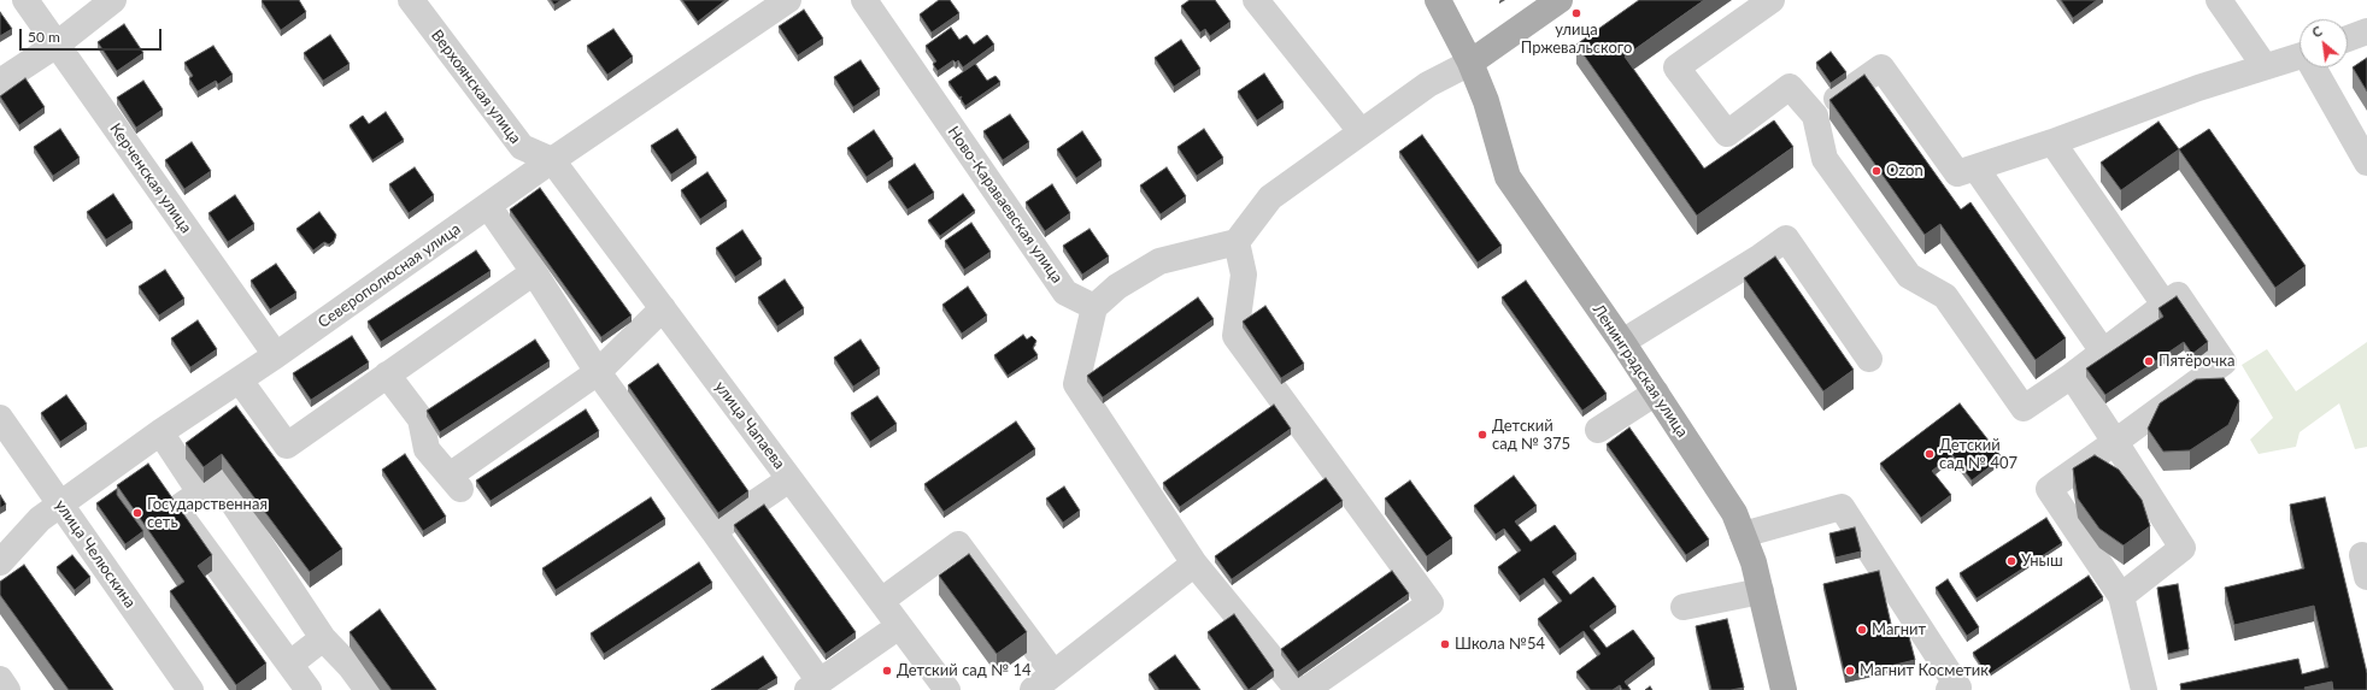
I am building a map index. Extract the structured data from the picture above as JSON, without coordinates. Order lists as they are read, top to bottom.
{
  "streets": {
    "main road": ["Ленинградская улица"],
    "street": [
      "Верхоянская улица",
      "Керченская улица",
      "Ново-Караваевская улица",
      "Северополюсная улица",
      "улица Чапаева",
      "улица Челюскина"
    ]
  },
  "crossings": [
    ["Верхоянская улица", "Северополюсная улица"],
    ["Верхоянская улица", "улица Чапаева"],
    ["Керченская улица", "Северополюсная улица"],
    ["Северополюсная улица", "улица Чапаева"],
    ["Северополюсная улица", "улица Челюскина"]
  ],
  "places": [
    "улица Пржевальского",
    "Ozon",
    "Пятёрочка",
    "Детский сад № 375",
    "Детский сад № 407",
    "Государственная сеть",
    "Уныш",
    "Магнит",
    "Школа №54",
    "Детский сад № 14",
    "Магнит Косметик"
  ],
  "scale_bar": "50 m",
  "north": "top left"
}
